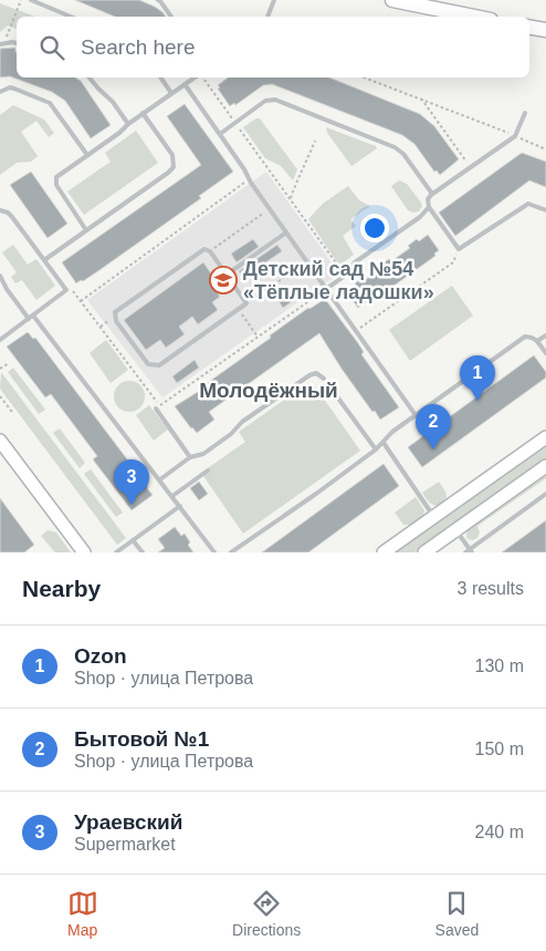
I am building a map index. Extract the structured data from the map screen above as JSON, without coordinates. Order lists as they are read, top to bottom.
{
  "districts": ["Молодёжный"],
  "places": {
    "school or university": ["Детский сад №54 «Тёплые ладошки»"]
  },
  "page": {
    "search": "Search here",
    "pins": ["1", "2", "3"],
    "heading": ["Nearby", "3 results"],
    "list": [
      {
        "mark": "1",
        "name": "Ozon",
        "note": "Shop · улица Петрова",
        "value": "130 m"
      },
      {
        "mark": "2",
        "name": "Бытовой №1",
        "note": "Shop · улица Петрова",
        "value": "150 m"
      },
      {
        "mark": "3",
        "name": "Ураевский",
        "note": "Supermarket",
        "value": "240 m"
      }
    ],
    "nav": ["Map", "Directions", "Saved"]
  }
}
